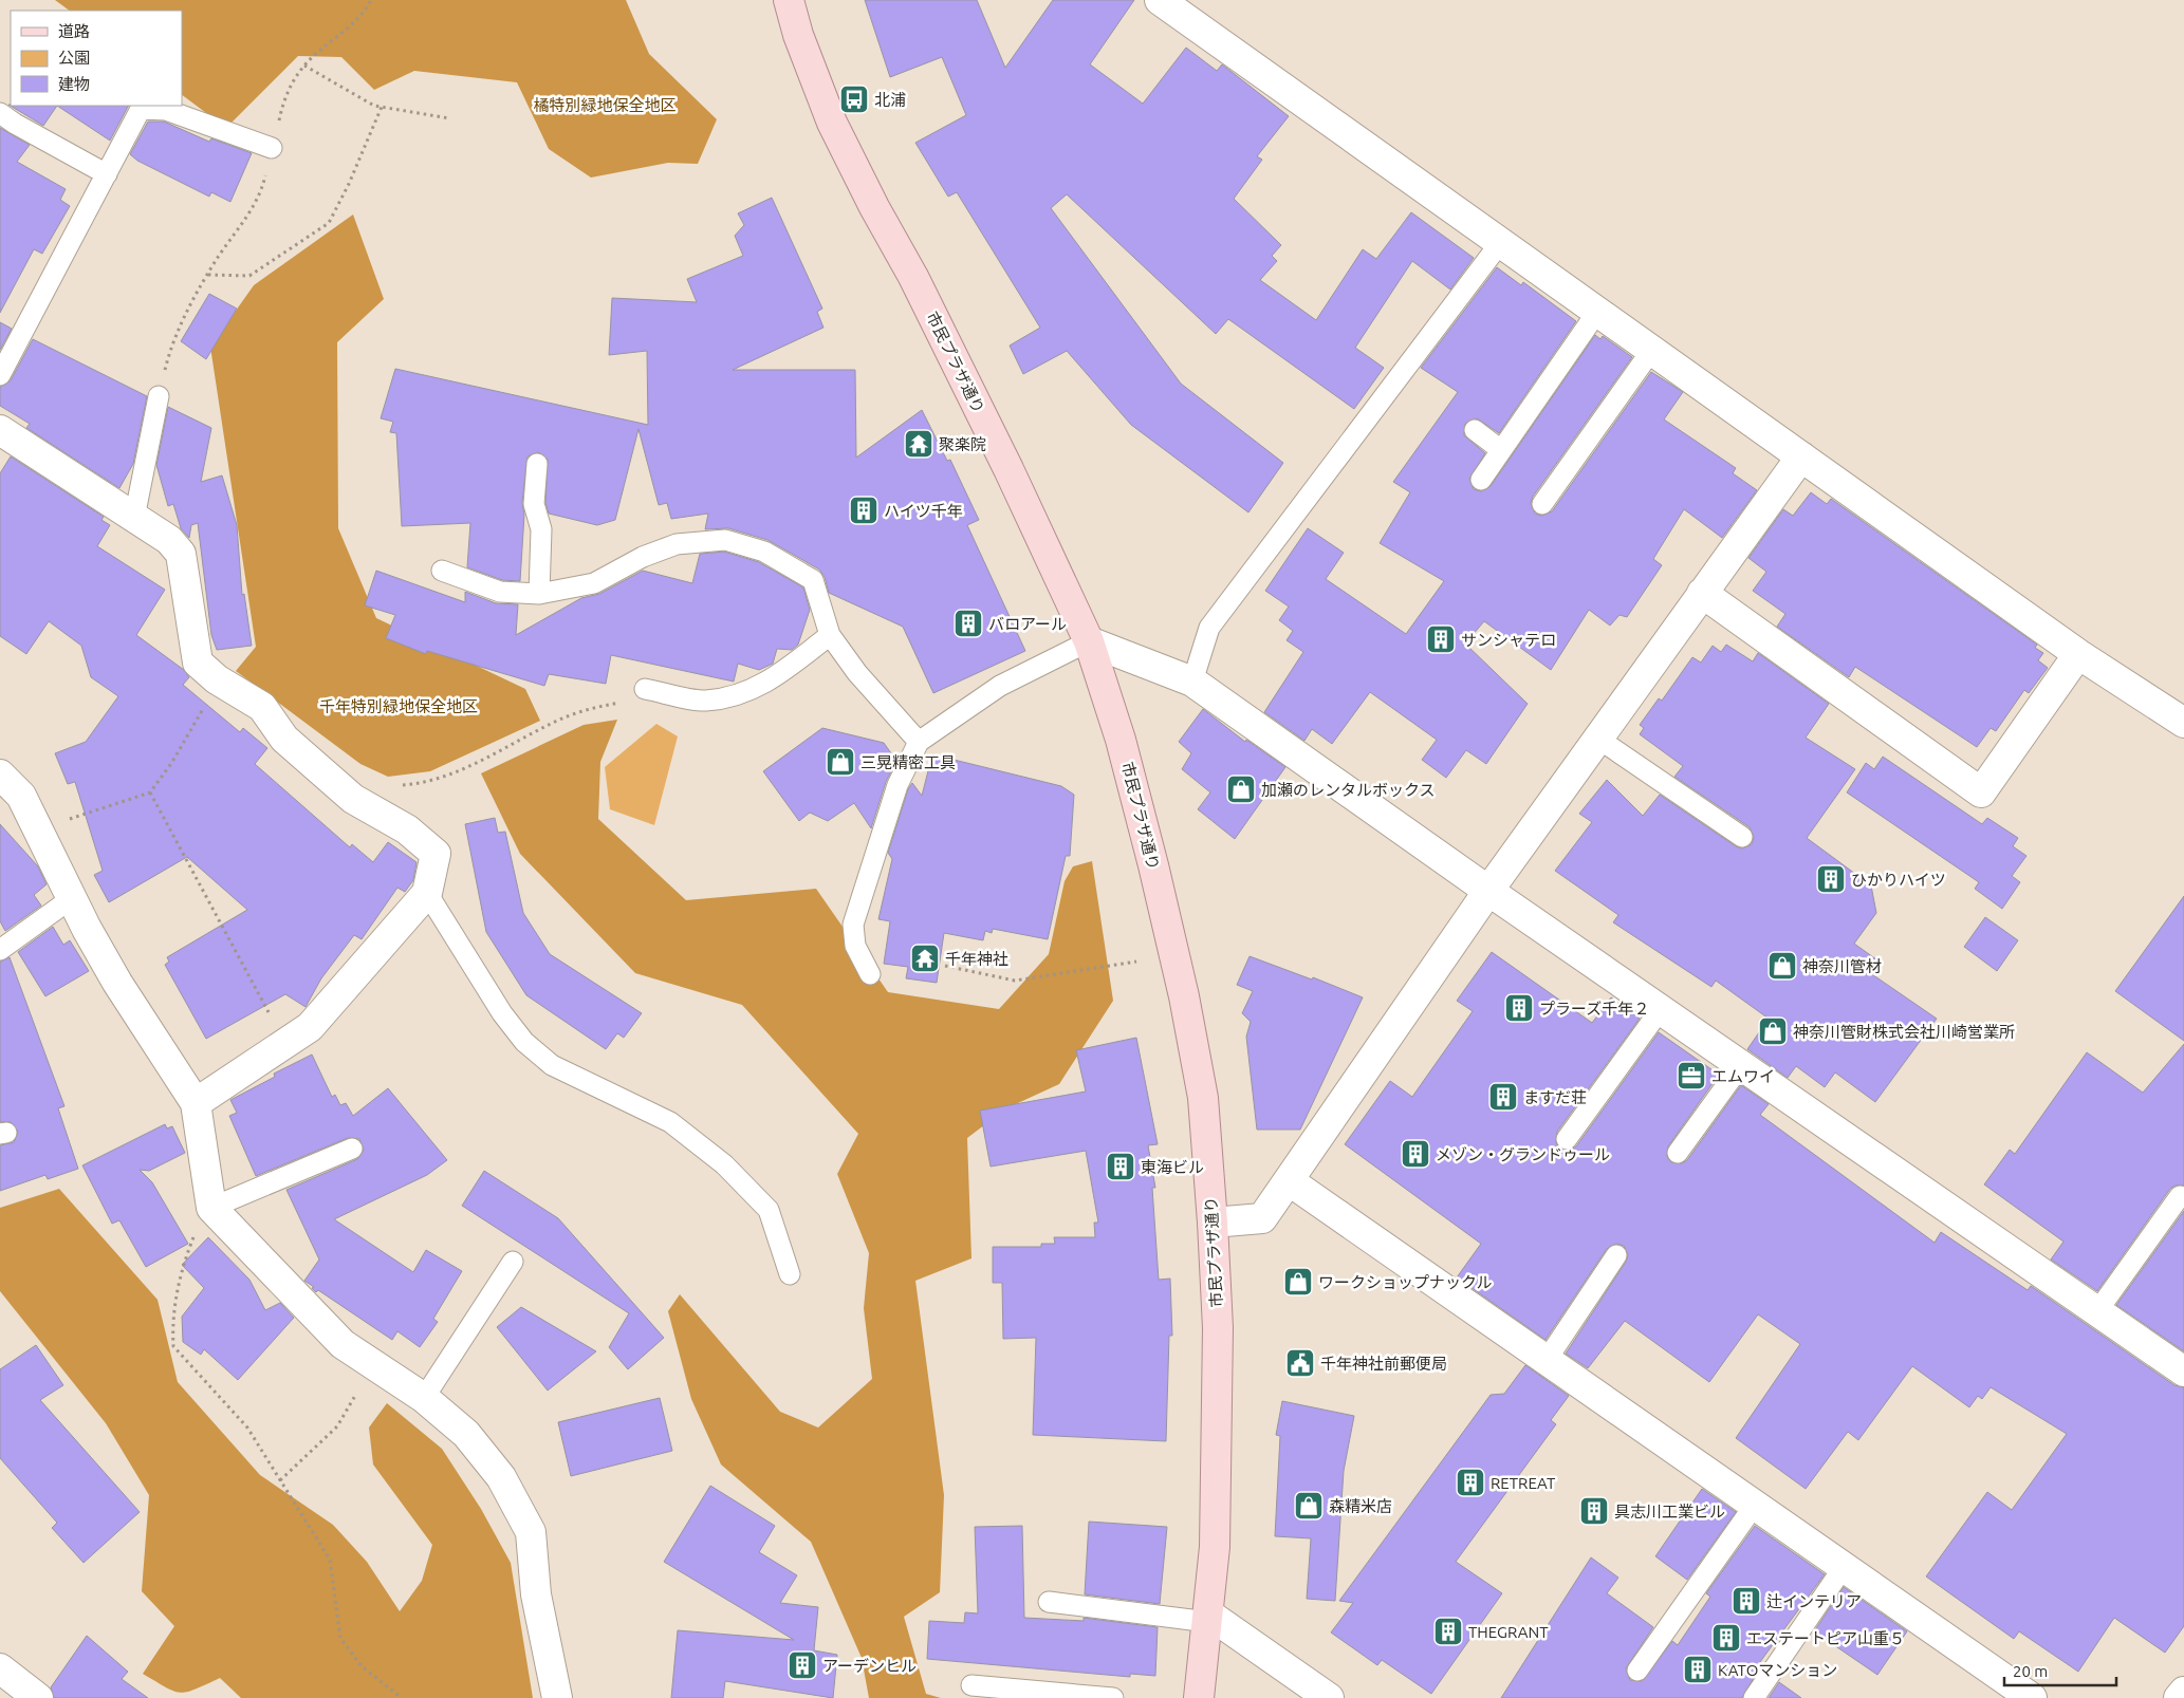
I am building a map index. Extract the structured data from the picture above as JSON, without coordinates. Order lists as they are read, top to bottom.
{
  "streets": {
    "main road": ["市民プラザ通り"]
  },
  "parks": ["橘特別緑地保全地区", "千年特別緑地保全地区"],
  "places": {
    "bus stop": ["北浦"],
    "temple": ["聚楽院", "千年神社"],
    "building": [
      "ハイツ千年",
      "バロアール",
      "サンシャテロ",
      "ひかりハイツ",
      "プラーズ千年２",
      "ますだ荘",
      "メゾン・グランドゥール",
      "東海ビル",
      "RETREAT",
      "具志川工業ビル",
      "辻インテリア",
      "THEGRANT",
      "エステートピア山重５",
      "アーデンヒル",
      "KATOマンション"
    ],
    "shop": [
      "三晃精密工具",
      "加瀬のレンタルボックス",
      "神奈川管材",
      "神奈川管財株式会社川崎営業所",
      "ワークショップナックル",
      "森精米店"
    ],
    "office": ["エムワイ"],
    "public building": ["千年神社前郵便局"]
  },
  "legend": ["道路", "公園", "建物"],
  "scale_bar": "20 m"
}
